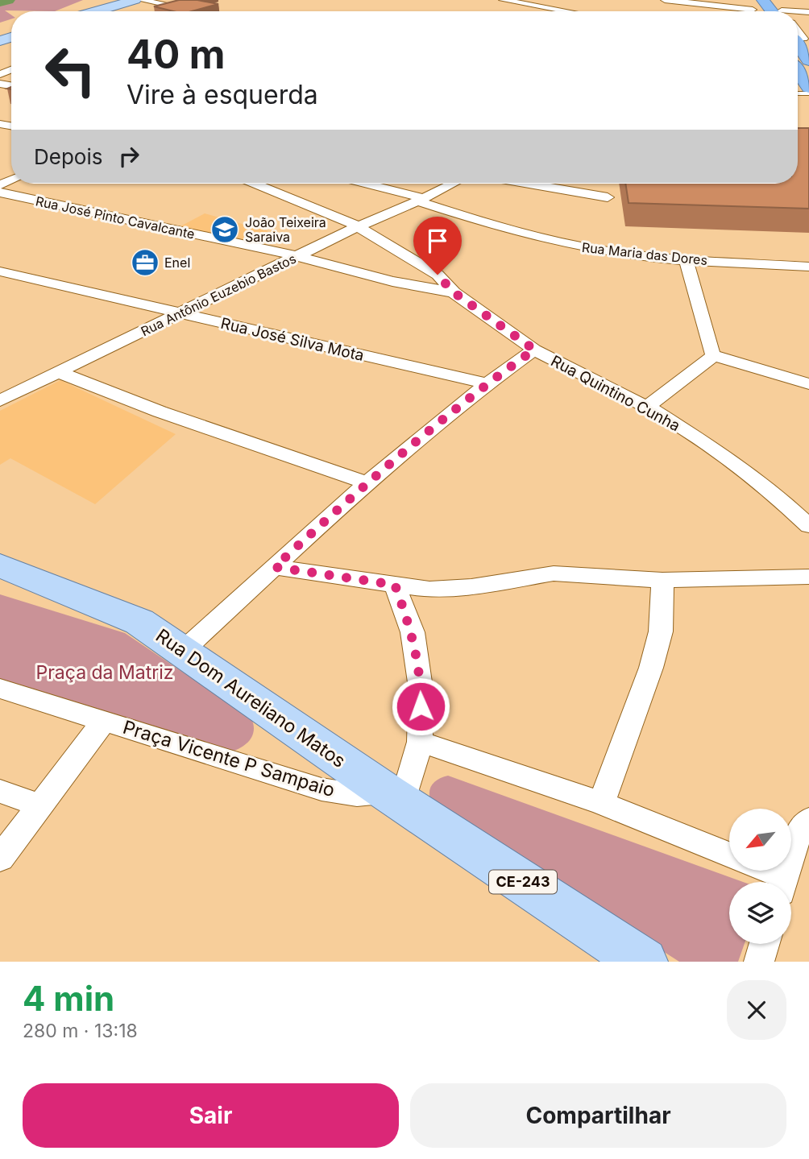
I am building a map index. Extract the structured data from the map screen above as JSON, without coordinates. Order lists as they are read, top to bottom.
{
  "streets": {
    "main road": ["Rua Dom Aureliano Matos", "CE-243"],
    "street": [
      "Rua José Pinto Cavalcante",
      "Rua Maria das Dores",
      "Rua Antônio Euzebio Bastos",
      "Rua José Silva Mota",
      "Rua Quintino Cunha",
      "Praça Vicente P Sampaio"
    ]
  },
  "crossings": [
    ["Rua José Pinto Cavalcante", "Rua Antônio Euzebio Bastos"],
    ["Rua José Pinto Cavalcante", "Rua Quintino Cunha"],
    ["Rua Maria das Dores", "Rua Antônio Euzebio Bastos"],
    ["Rua Antônio Euzebio Bastos", "Rua José Silva Mota"],
    ["Rua Antônio Euzebio Bastos", "Rua Quintino Cunha"],
    ["Rua Dom Aureliano Matos", "Praça Vicente P Sampaio"],
    ["Rua Dom Aureliano Matos", "CE-243"],
    ["Praça Vicente P Sampaio", "CE-243"]
  ],
  "parks": ["Praça da Matriz"],
  "places": {
    "school or university": ["João Teixeira Saraiva"],
    "office": ["Enel"]
  },
  "north": "bottom left",
  "page": {
    "turn": ["40 m", "Vire à esquerda"],
    "then": "Depois",
    "heading": ["4 min", "280 m · 13:18"],
    "buttons": ["Sair", "Compartilhar"]
  }
}
